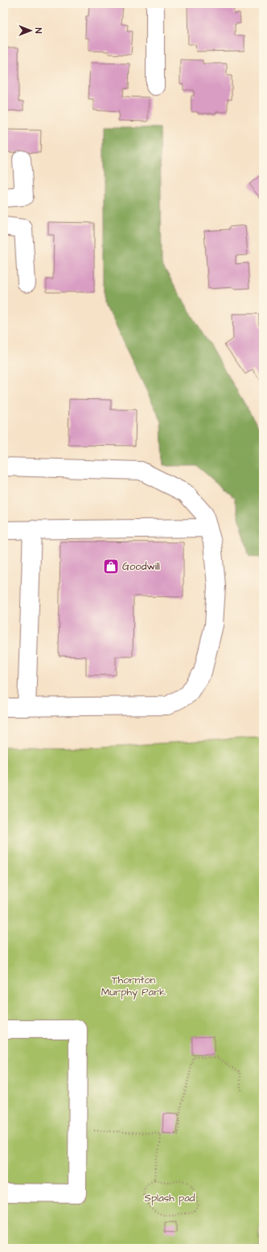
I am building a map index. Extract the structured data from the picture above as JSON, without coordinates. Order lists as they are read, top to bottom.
{
  "parks": ["Thornton Murphy Park", "Splash pad"],
  "places": {
    "shop": ["Goodwill"]
  },
  "north": "right"
}
